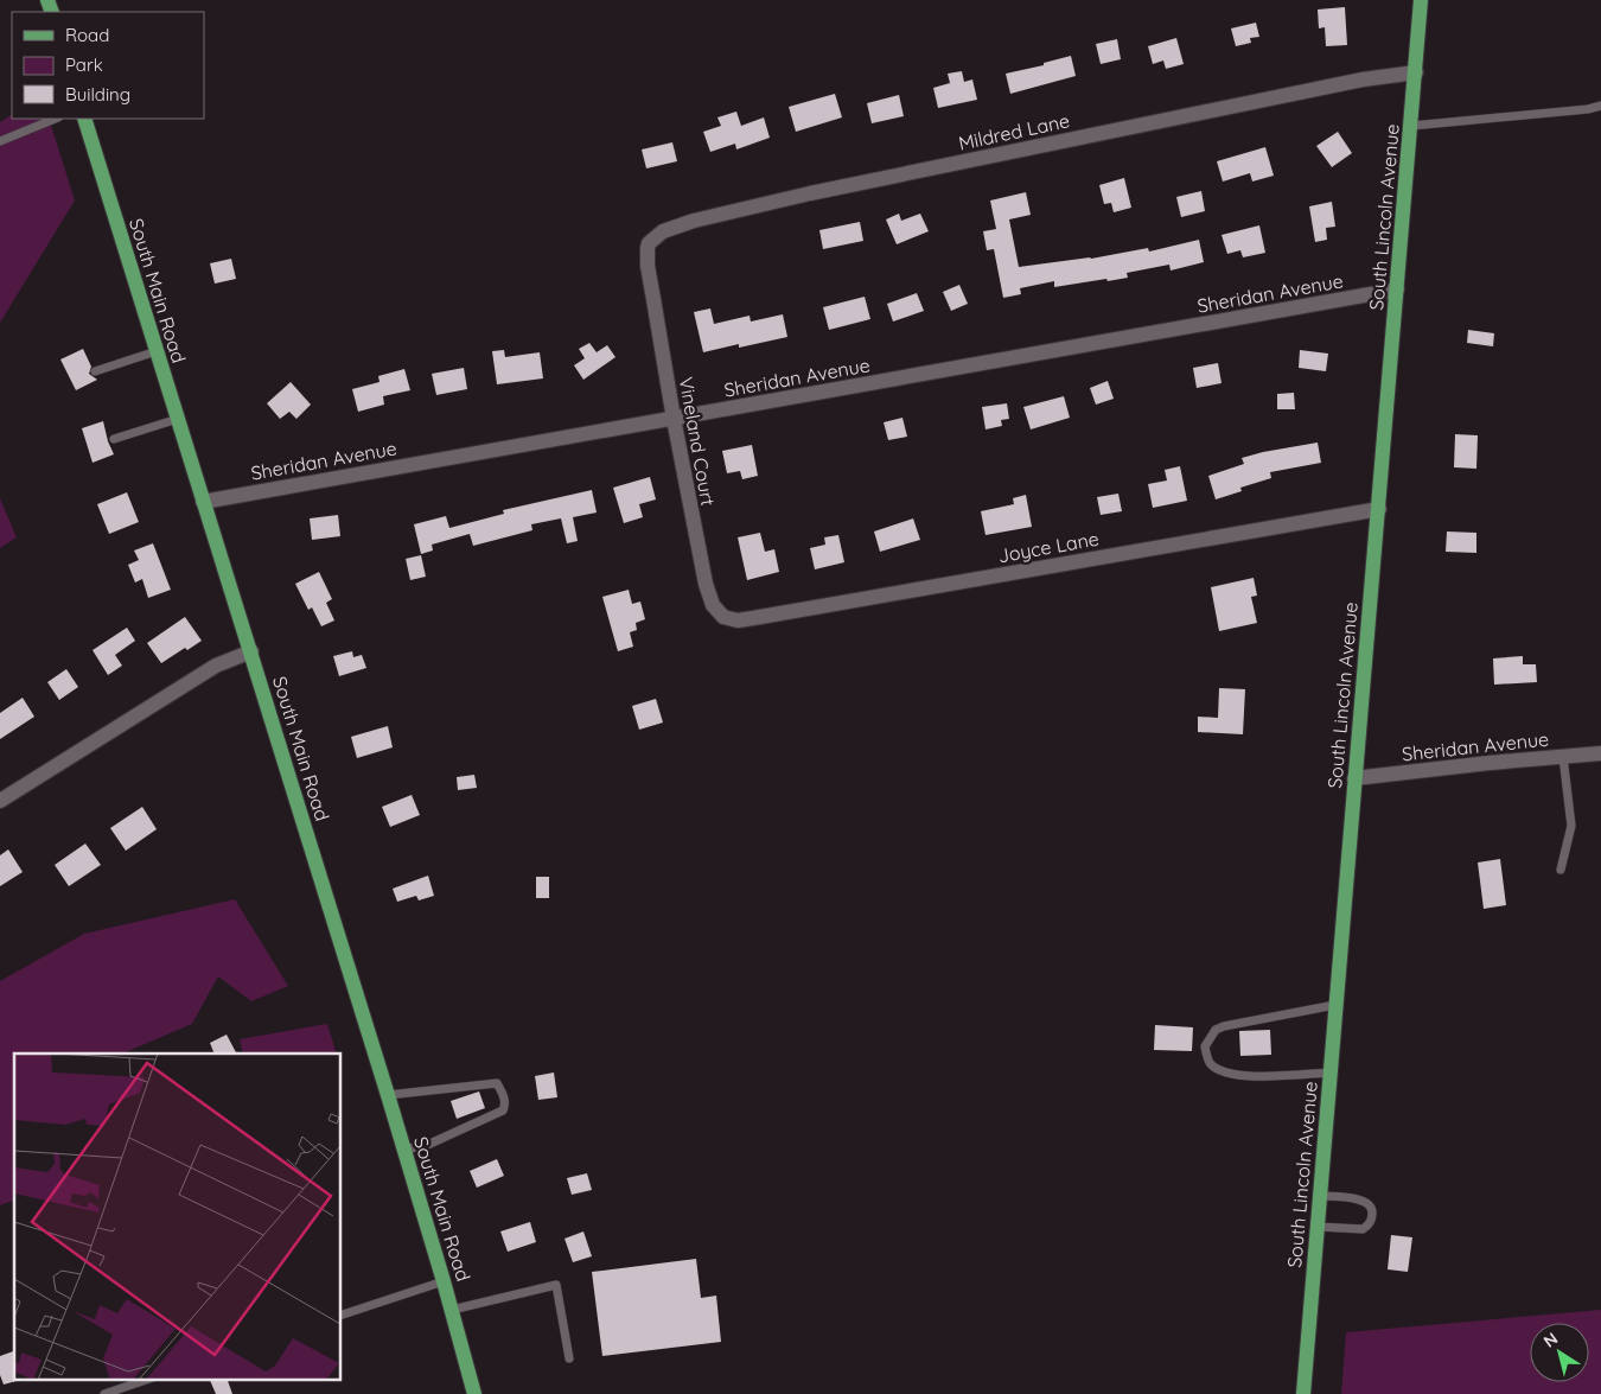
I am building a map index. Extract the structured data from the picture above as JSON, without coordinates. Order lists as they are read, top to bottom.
{
  "streets": {
    "main road": ["South Lincoln Avenue", "South Main Road"],
    "street": [
      "Mildred Lane",
      "Sheridan Avenue",
      "Vineland Court",
      "Joyce Lane"
    ]
  },
  "crossings": [
    ["Mildred Lane", "South Lincoln Avenue"],
    ["Mildred Lane", "Vineland Court"],
    ["South Lincoln Avenue", "Sheridan Avenue"],
    ["South Lincoln Avenue", "Joyce Lane"],
    ["South Main Road", "Sheridan Avenue"],
    ["Sheridan Avenue", "Vineland Court"],
    ["Vineland Court", "Joyce Lane"]
  ],
  "legend": ["Road", "Park", "Building"],
  "north": "top left"
}
